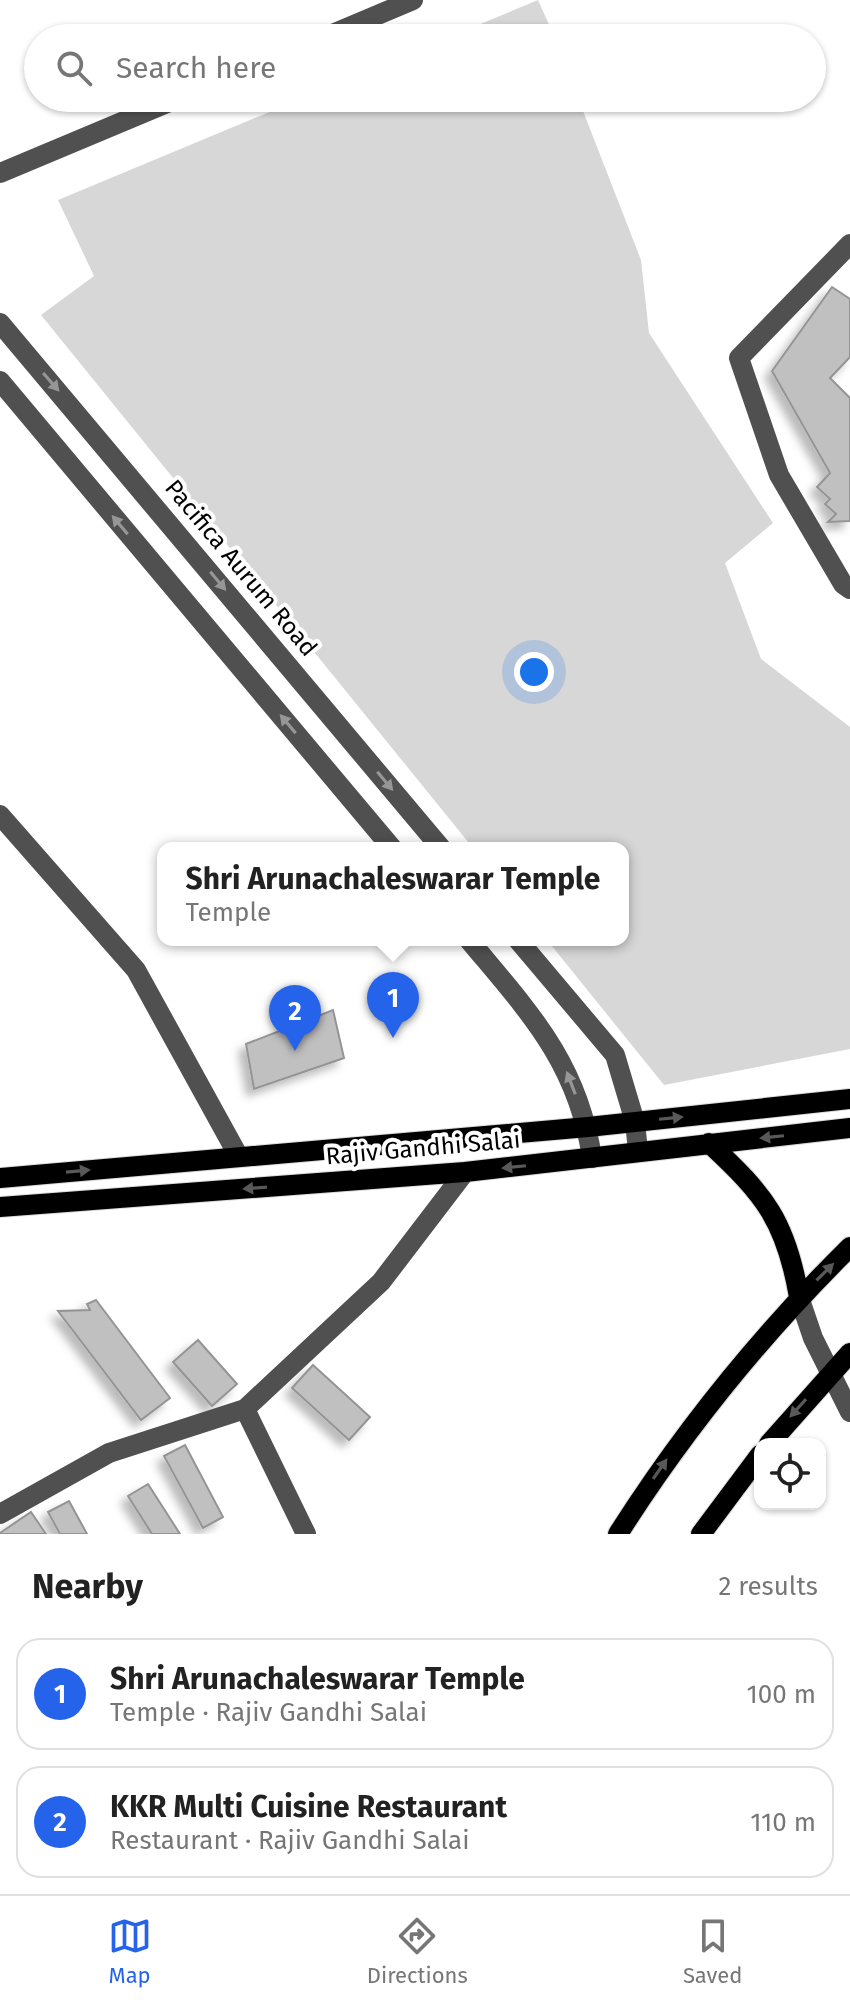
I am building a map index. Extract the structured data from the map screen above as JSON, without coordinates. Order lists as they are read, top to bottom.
{
  "streets": {
    "main road": ["Rajiv Gandhi Salai"],
    "street": ["Pacifica Aurum Road"]
  },
  "page": {
    "search": "Search here",
    "popup": ["Shri Arunachaleswarar Temple", "Temple"],
    "pins": ["1", "2"],
    "heading": ["Nearby", "2 results"],
    "list": [
      {
        "mark": "1",
        "name": "Shri Arunachaleswarar Temple",
        "note": "Temple · Rajiv Gandhi Salai",
        "value": "100 m"
      },
      {
        "mark": "2",
        "name": "KKR Multi Cuisine Restaurant",
        "note": "Restaurant · Rajiv Gandhi Salai",
        "value": "110 m"
      }
    ],
    "nav": ["Map", "Directions", "Saved"]
  }
}
